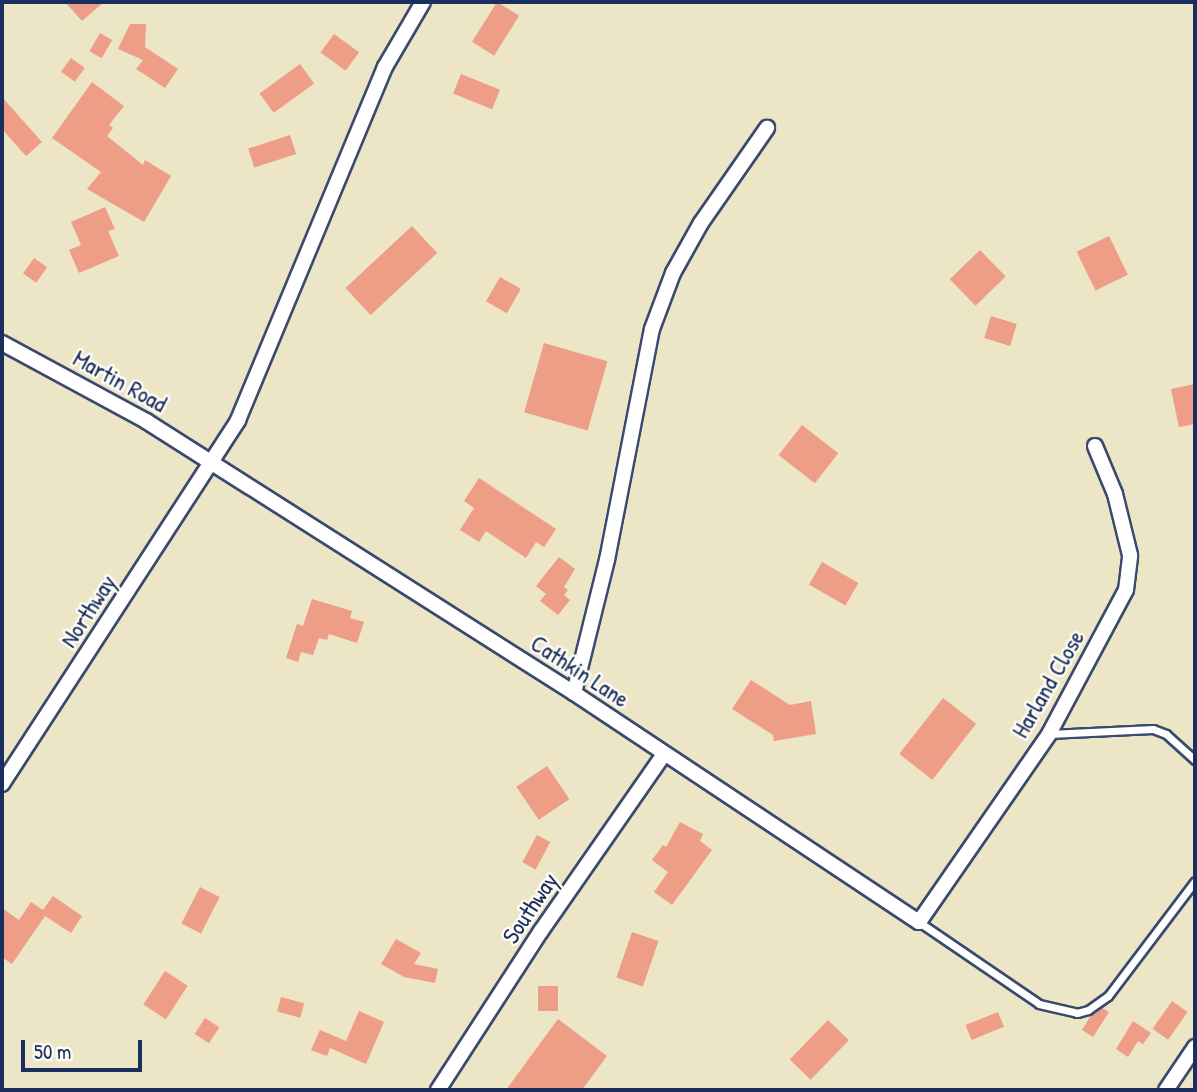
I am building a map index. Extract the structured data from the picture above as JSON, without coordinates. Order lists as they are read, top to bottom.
{
  "streets": {
    "street": [
      "Martin Road",
      "Northway",
      "Cathkin Lane",
      "Harland Close",
      "Southway"
    ]
  },
  "crossings": [
    ["Martin Road", "Northway"],
    ["Martin Road", "Cathkin Lane"],
    ["Northway", "Cathkin Lane"],
    ["Cathkin Lane", "Harland Close"],
    ["Cathkin Lane", "Southway"]
  ],
  "scale_bar": "50 m"
}
